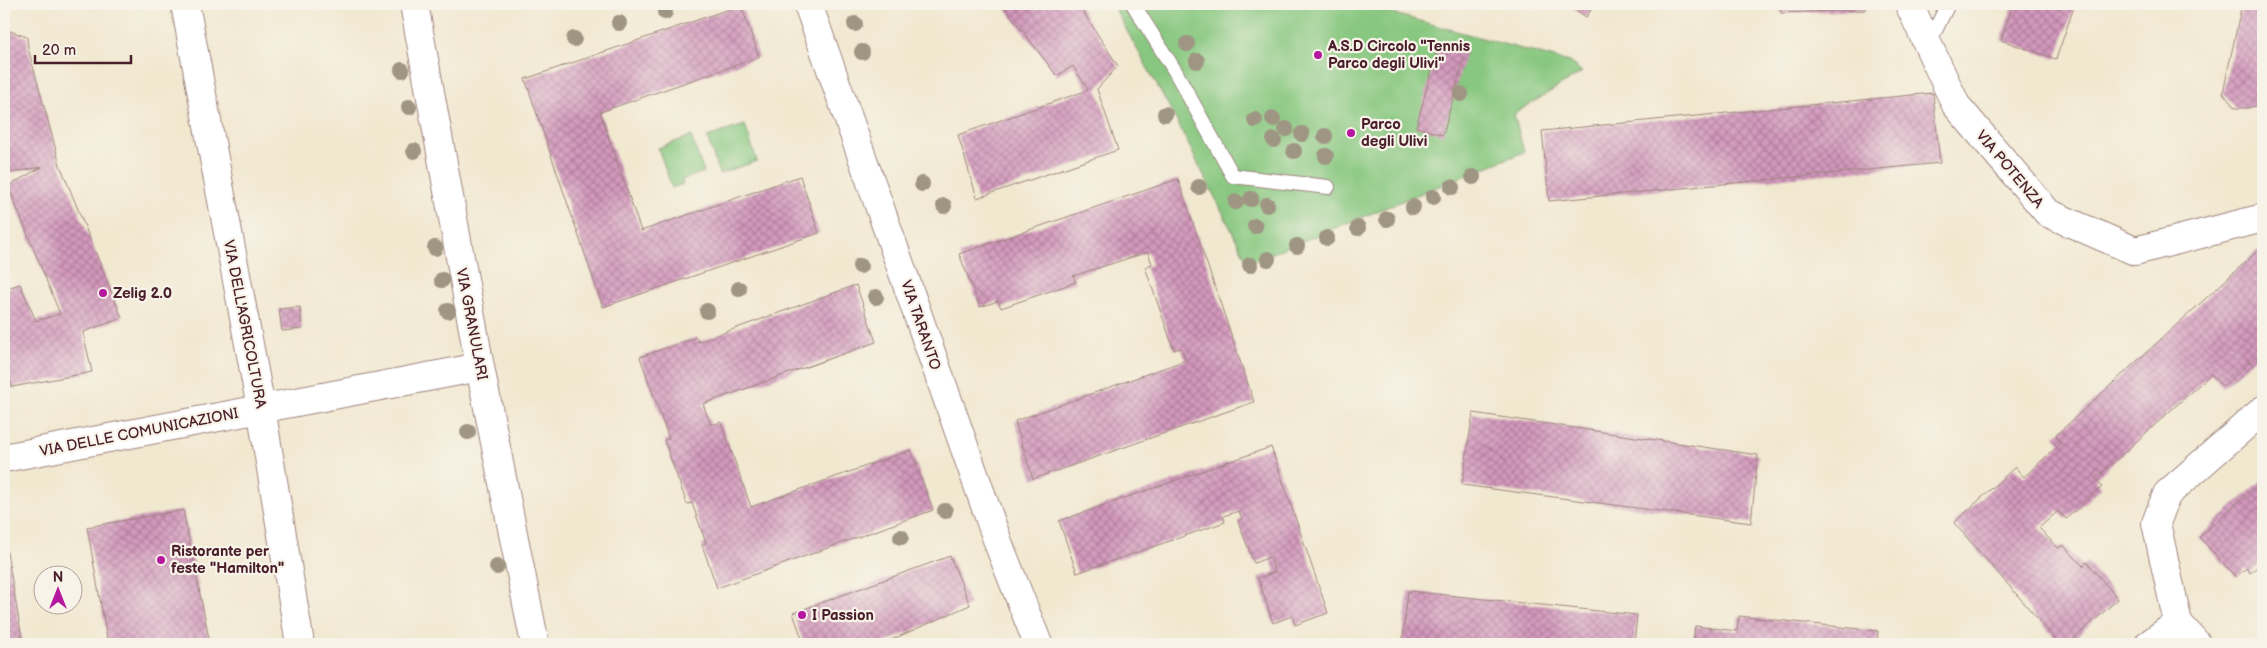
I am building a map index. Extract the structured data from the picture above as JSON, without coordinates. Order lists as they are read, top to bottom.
{
  "streets": {
    "street": [
      "VIA POTENZA",
      "VIA DELL'AGRICOLTURA",
      "VIA GRANULARI",
      "VIA TARANTO",
      "VIA DELLE COMUNICAZIONI"
    ]
  },
  "crossings": [
    ["VIA DELL'AGRICOLTURA", "VIA DELLE COMUNICAZIONI"],
    ["VIA GRANULARI", "VIA DELLE COMUNICAZIONI"]
  ],
  "places": [
    "A.S.D Circolo \"Tennis Parco degli Ulivi\"",
    "Parco degli Ulivi",
    "Zelig 2.0",
    "Ristorante per feste \"Hamilton\"",
    "I Passion"
  ],
  "scale_bar": "20 m",
  "north": "top"
}
